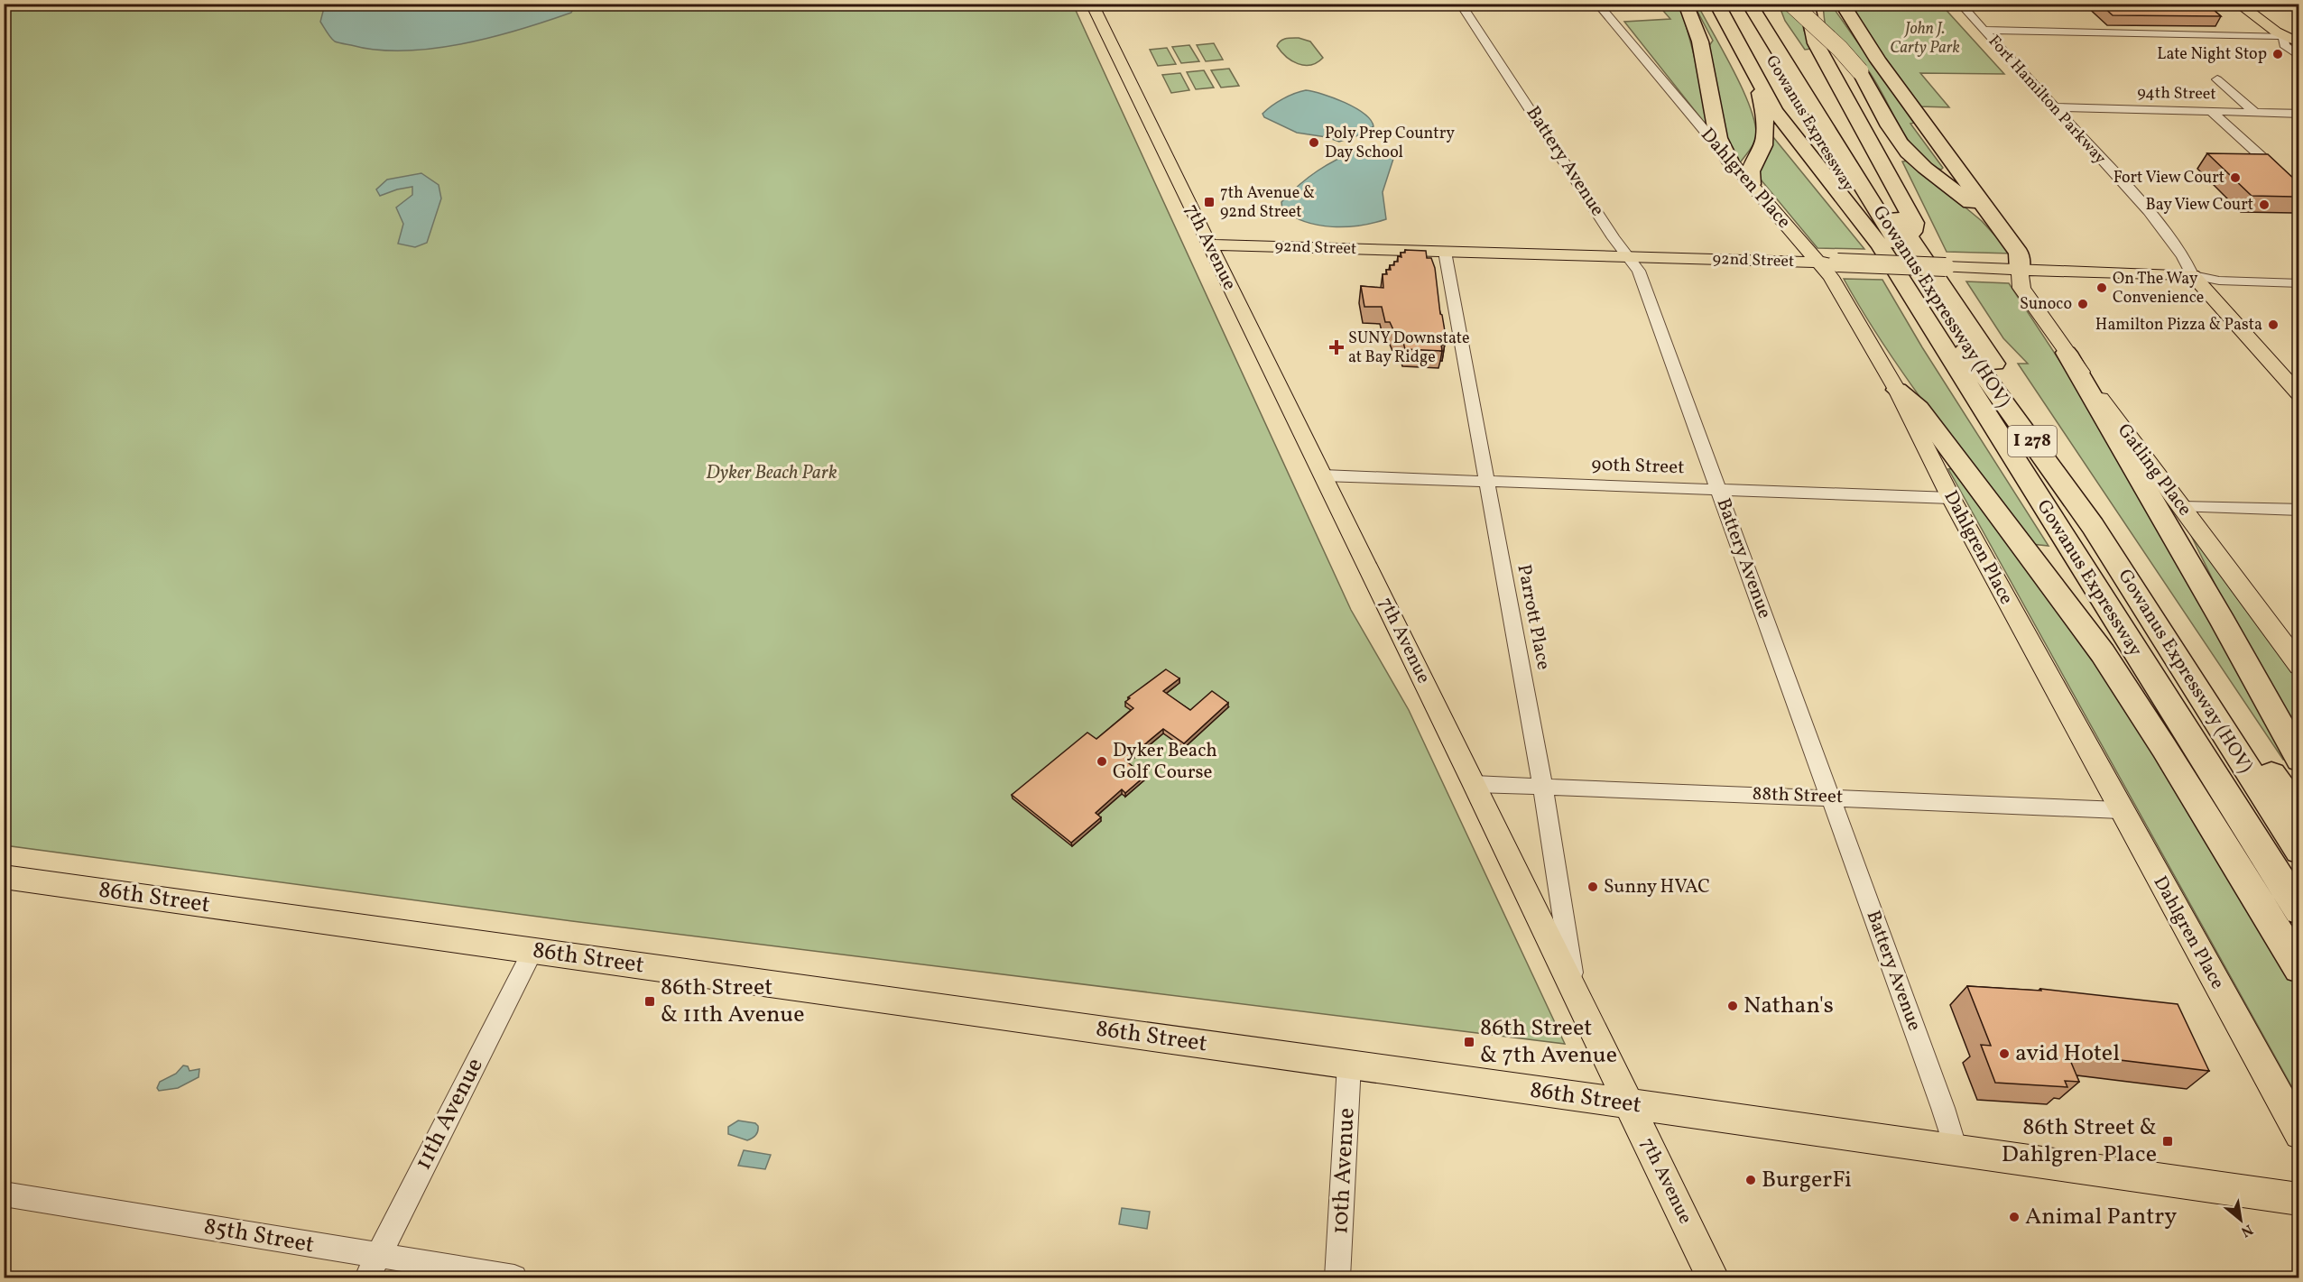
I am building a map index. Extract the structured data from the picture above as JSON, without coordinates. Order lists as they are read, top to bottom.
{
  "streets": {
    "highway": ["Gowanus Expressway", "Gowanus Expressway (HOV)", "I 278"],
    "main road": [
      "Fort Hamilton Parkway",
      "Dahlgren Place",
      "7th Avenue",
      "92nd Street",
      "Gatling Place",
      "86th Street"
    ],
    "street": [
      "94th Street",
      "Battery Avenue",
      "90th Street",
      "Parrott Place",
      "88th Street",
      "11th Avenue",
      "10th Avenue",
      "85th Street"
    ]
  },
  "crossings": [
    ["94th Street", "Fort Hamilton Parkway"],
    ["Fort Hamilton Parkway", "92nd Street"],
    ["Battery Avenue", "92nd Street"],
    ["Battery Avenue", "90th Street"],
    ["Battery Avenue", "88th Street"],
    ["Battery Avenue", "86th Street"],
    ["Dahlgren Place", "92nd Street"],
    ["Dahlgren Place", "90th Street"],
    ["Dahlgren Place", "88th Street"],
    ["7th Avenue", "92nd Street"],
    ["7th Avenue", "90th Street"],
    ["7th Avenue", "Parrott Place"],
    ["7th Avenue", "88th Street"],
    ["7th Avenue", "86th Street"],
    ["92nd Street", "Gatling Place"],
    ["92nd Street", "Parrott Place"],
    ["90th Street", "Parrott Place"],
    ["Parrott Place", "88th Street"],
    ["86th Street", "11th Avenue"],
    ["86th Street", "10th Avenue"],
    ["11th Avenue", "85th Street"]
  ],
  "parks": ["John J. Carty Park", "Dyker Beach Park"],
  "places": {
    "other": [
      "Late Night Stop",
      "Poly Prep Country Day School",
      "Fort View Court",
      "Bay View Court",
      "On The Way Convenience",
      "Sunoco",
      "Hamilton Pizza & Pasta",
      "Dyker Beach Golf Course",
      "Sunny HVAC",
      "Nathan's",
      "avid Hotel",
      "BurgerFi",
      "Animal Pantry"
    ],
    "transit": [
      "7th Avenue & 92nd Street",
      "86th Street & 11th Avenue",
      "86th Street & 7th Avenue",
      "86th Street & Dahlgren Place"
    ],
    "health": ["SUNY Downstate at Bay Ridge"]
  },
  "north": "bottom right"
}
